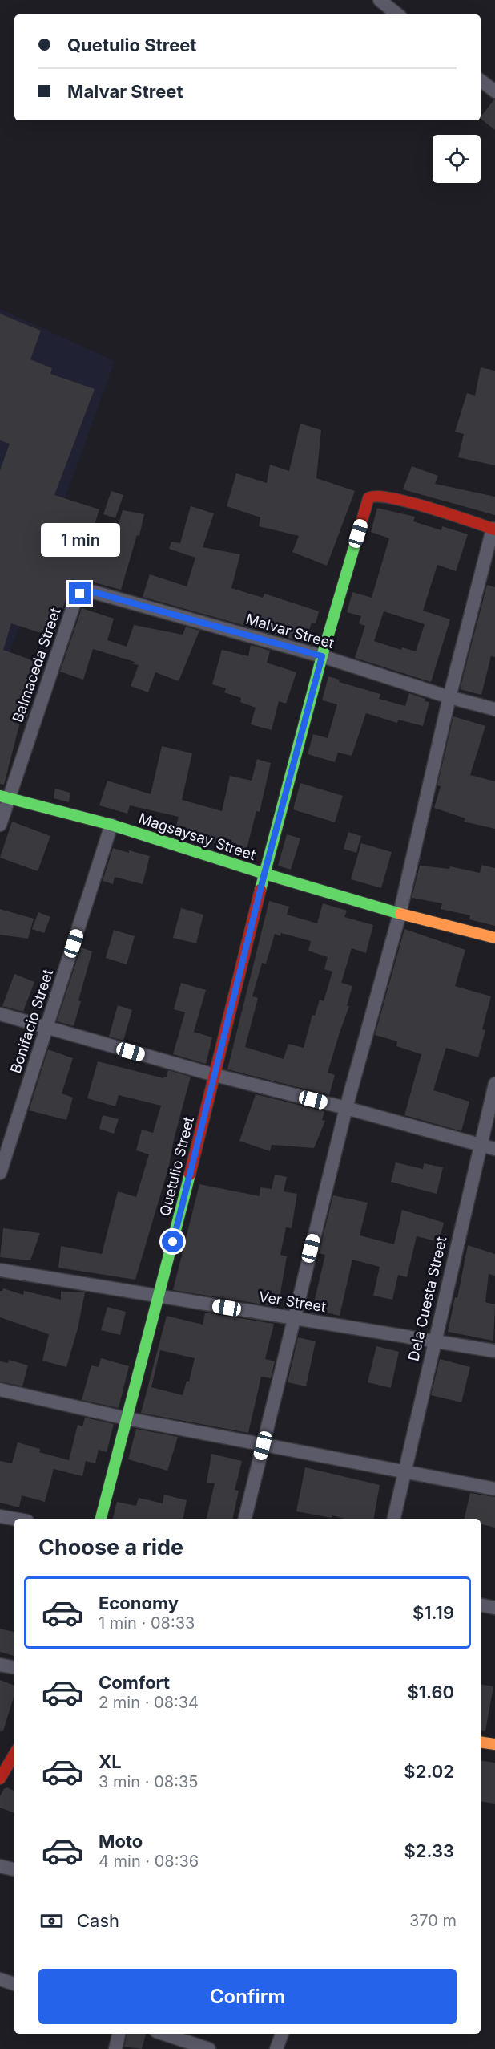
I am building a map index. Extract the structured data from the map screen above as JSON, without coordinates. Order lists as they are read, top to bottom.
{
  "streets": {
    "street": [
      "Malvar Street",
      "Balmaceda Street",
      "Magsaysay Street",
      "Bonifacio Street",
      "Quetulio Street",
      "Dela Cuesta Street",
      "Ver Street"
    ]
  },
  "crossings": [
    ["Malvar Street", "Balmaceda Street"],
    ["Malvar Street", "Quetulio Street"],
    ["Balmaceda Street", "Magsaysay Street"],
    ["Magsaysay Street", "Bonifacio Street"],
    ["Magsaysay Street", "Quetulio Street"],
    ["Quetulio Street", "Ver Street"],
    ["Dela Cuesta Street", "Ver Street"]
  ],
  "page": {
    "banner": ["Quetulio Street", "Malvar Street"],
    "bubble": "1 min",
    "heading": "Choose a ride",
    "list": [
      {
        "name": "Economy",
        "note": "1 min · 08:33",
        "value": "$1.19"
      },
      {
        "name": "Comfort",
        "note": "2 min · 08:34",
        "value": "$1.60"
      },
      {
        "name": "XL",
        "note": "3 min · 08:35",
        "value": "$2.02"
      },
      {
        "name": "Moto",
        "note": "4 min · 08:36",
        "value": "$2.33"
      }
    ],
    "pay": ["Cash", "370 m"],
    "buttons": "Confirm"
  }
}
